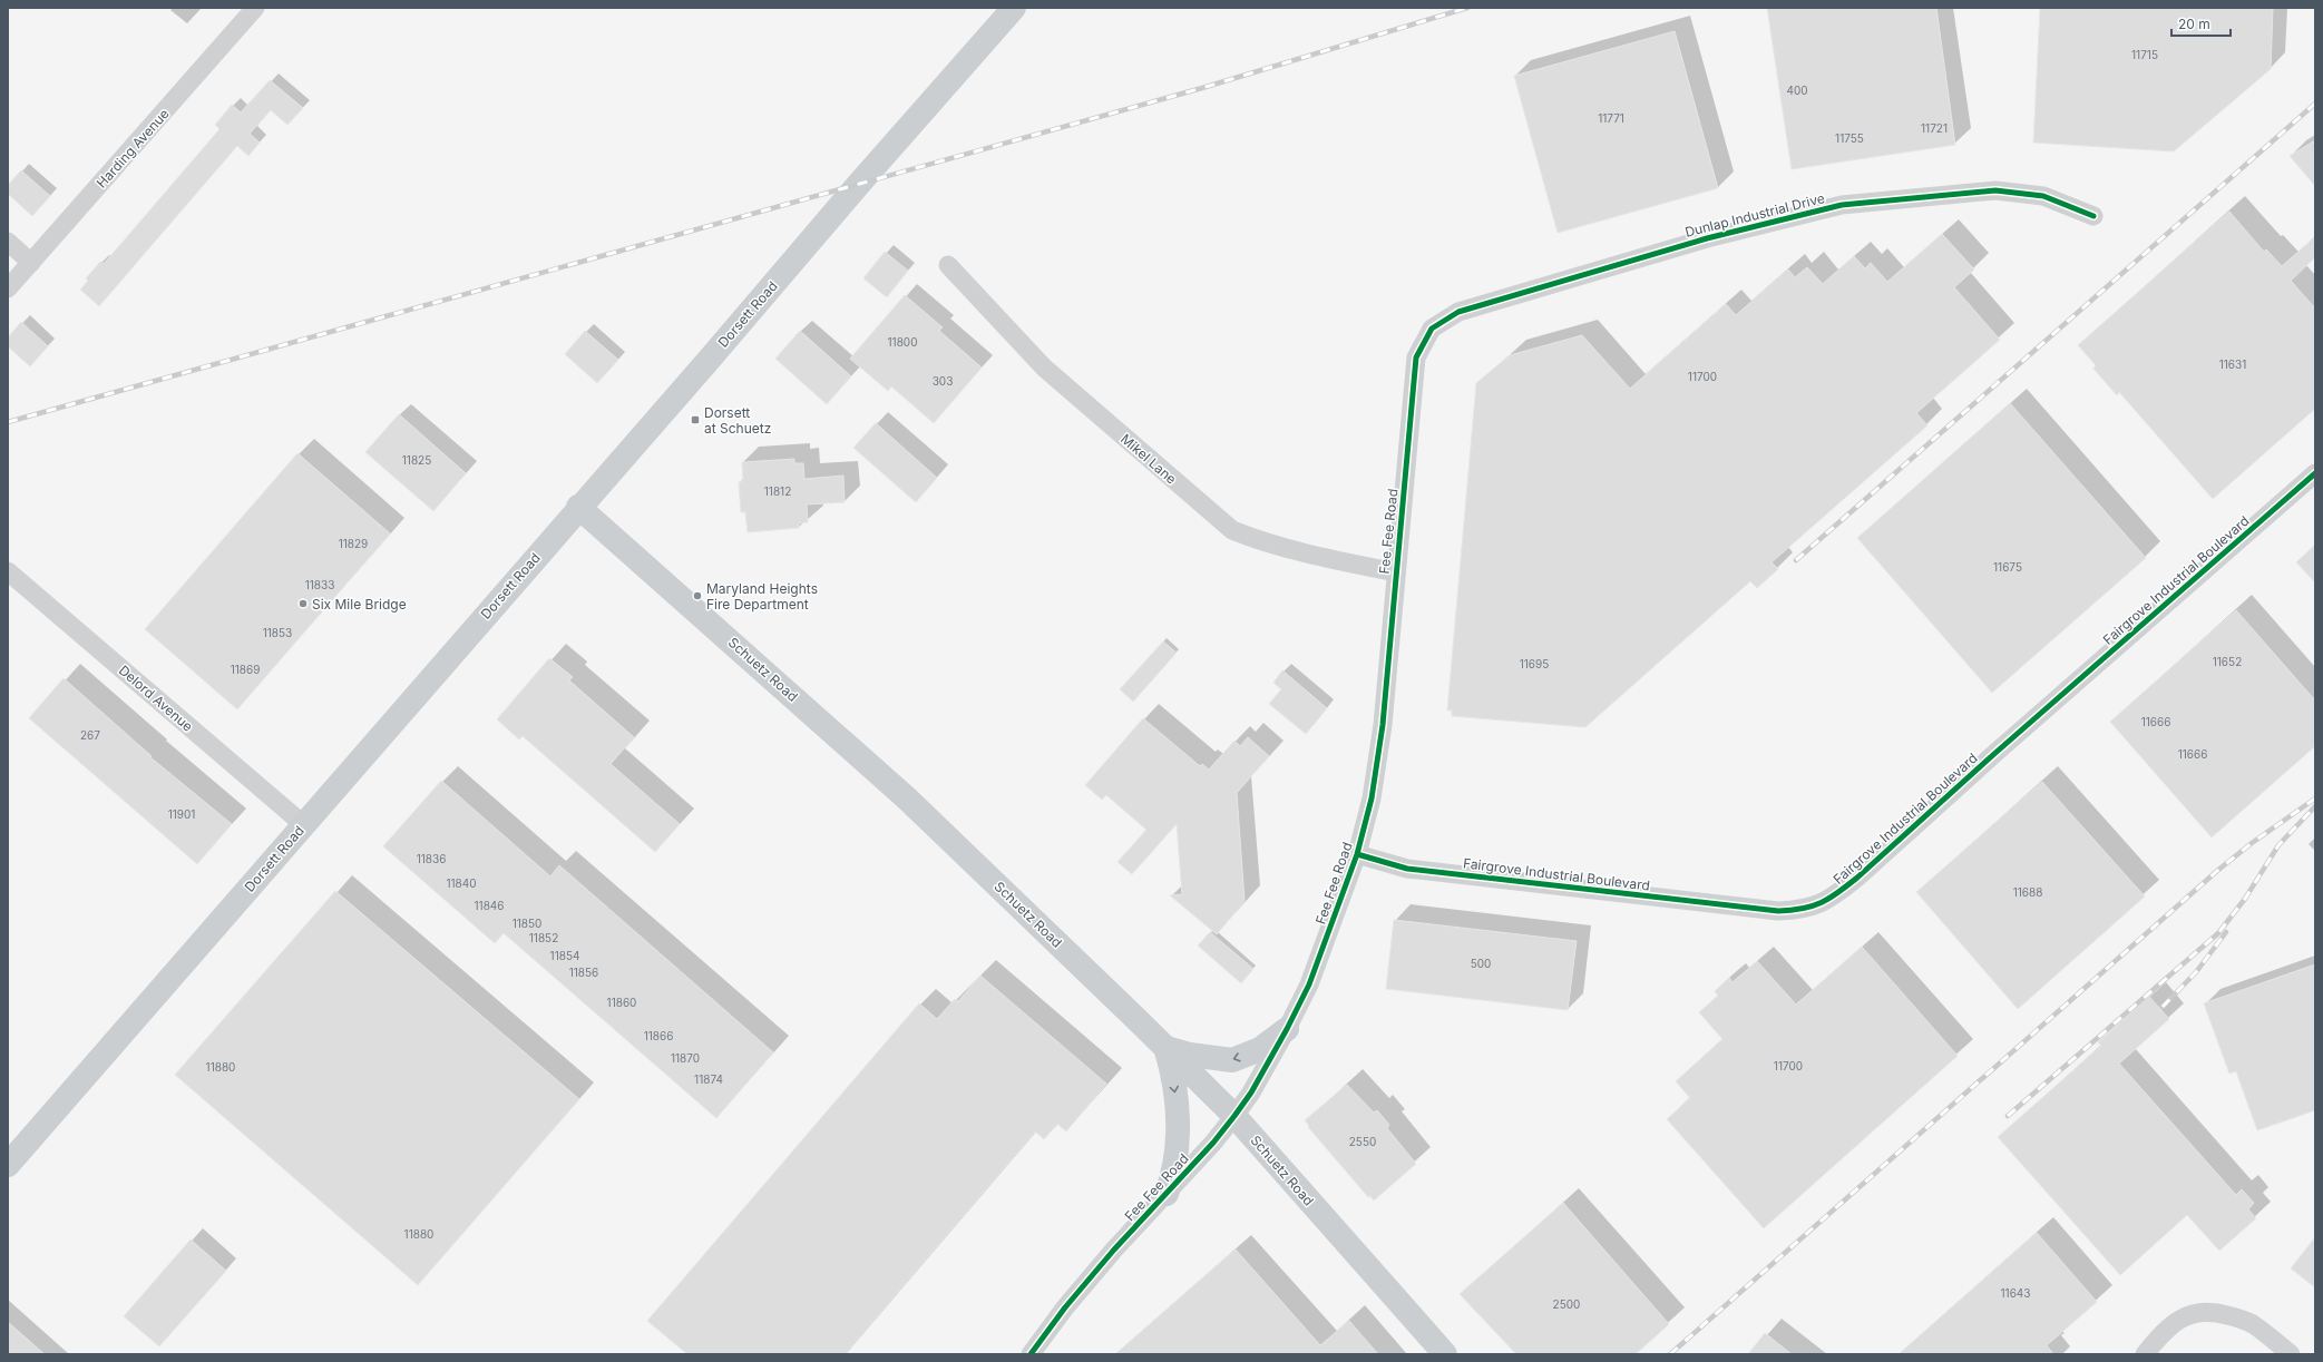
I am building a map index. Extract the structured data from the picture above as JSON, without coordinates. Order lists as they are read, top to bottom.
{
  "streets": {
    "main road": ["Dorsett Road", "Schuetz Road"],
    "street": [
      "Harding Avenue",
      "Dunlap Industrial Drive",
      "Mikel Lane",
      "Fee Fee Road",
      "Fairgrove Industrial Boulevard",
      "Delord Avenue"
    ]
  },
  "crossings": [
    ["Dunlap Industrial Drive", "Fee Fee Road"],
    ["Dorsett Road", "Schuetz Road"],
    ["Dorsett Road", "Delord Avenue"],
    ["Mikel Lane", "Fee Fee Road"],
    ["Fee Fee Road", "Fairgrove Industrial Boulevard"],
    ["Fee Fee Road", "Schuetz Road"]
  ],
  "places": {
    "transit": ["Dorsett at Schuetz"],
    "other": ["Maryland Heights Fire Department", "Six Mile Bridge"]
  },
  "house_numbers": [
    "11715",
    "400",
    "11771",
    "11721",
    "11755",
    "11800",
    "11631",
    "11700",
    "303",
    "11825",
    "11812",
    "11829",
    "11675",
    "11833",
    "11853",
    "11652",
    "11695",
    "11869",
    "11666",
    "267",
    "11666",
    "11901",
    "11836",
    "11840",
    "11688",
    "11846",
    "11850",
    "11852",
    "11854",
    "500",
    "11856",
    "11860",
    "11866",
    "11870",
    "11700",
    "11880",
    "11874",
    "2550",
    "11880",
    "11643",
    "2500"
  ],
  "scale_bar": "20 m"
}
